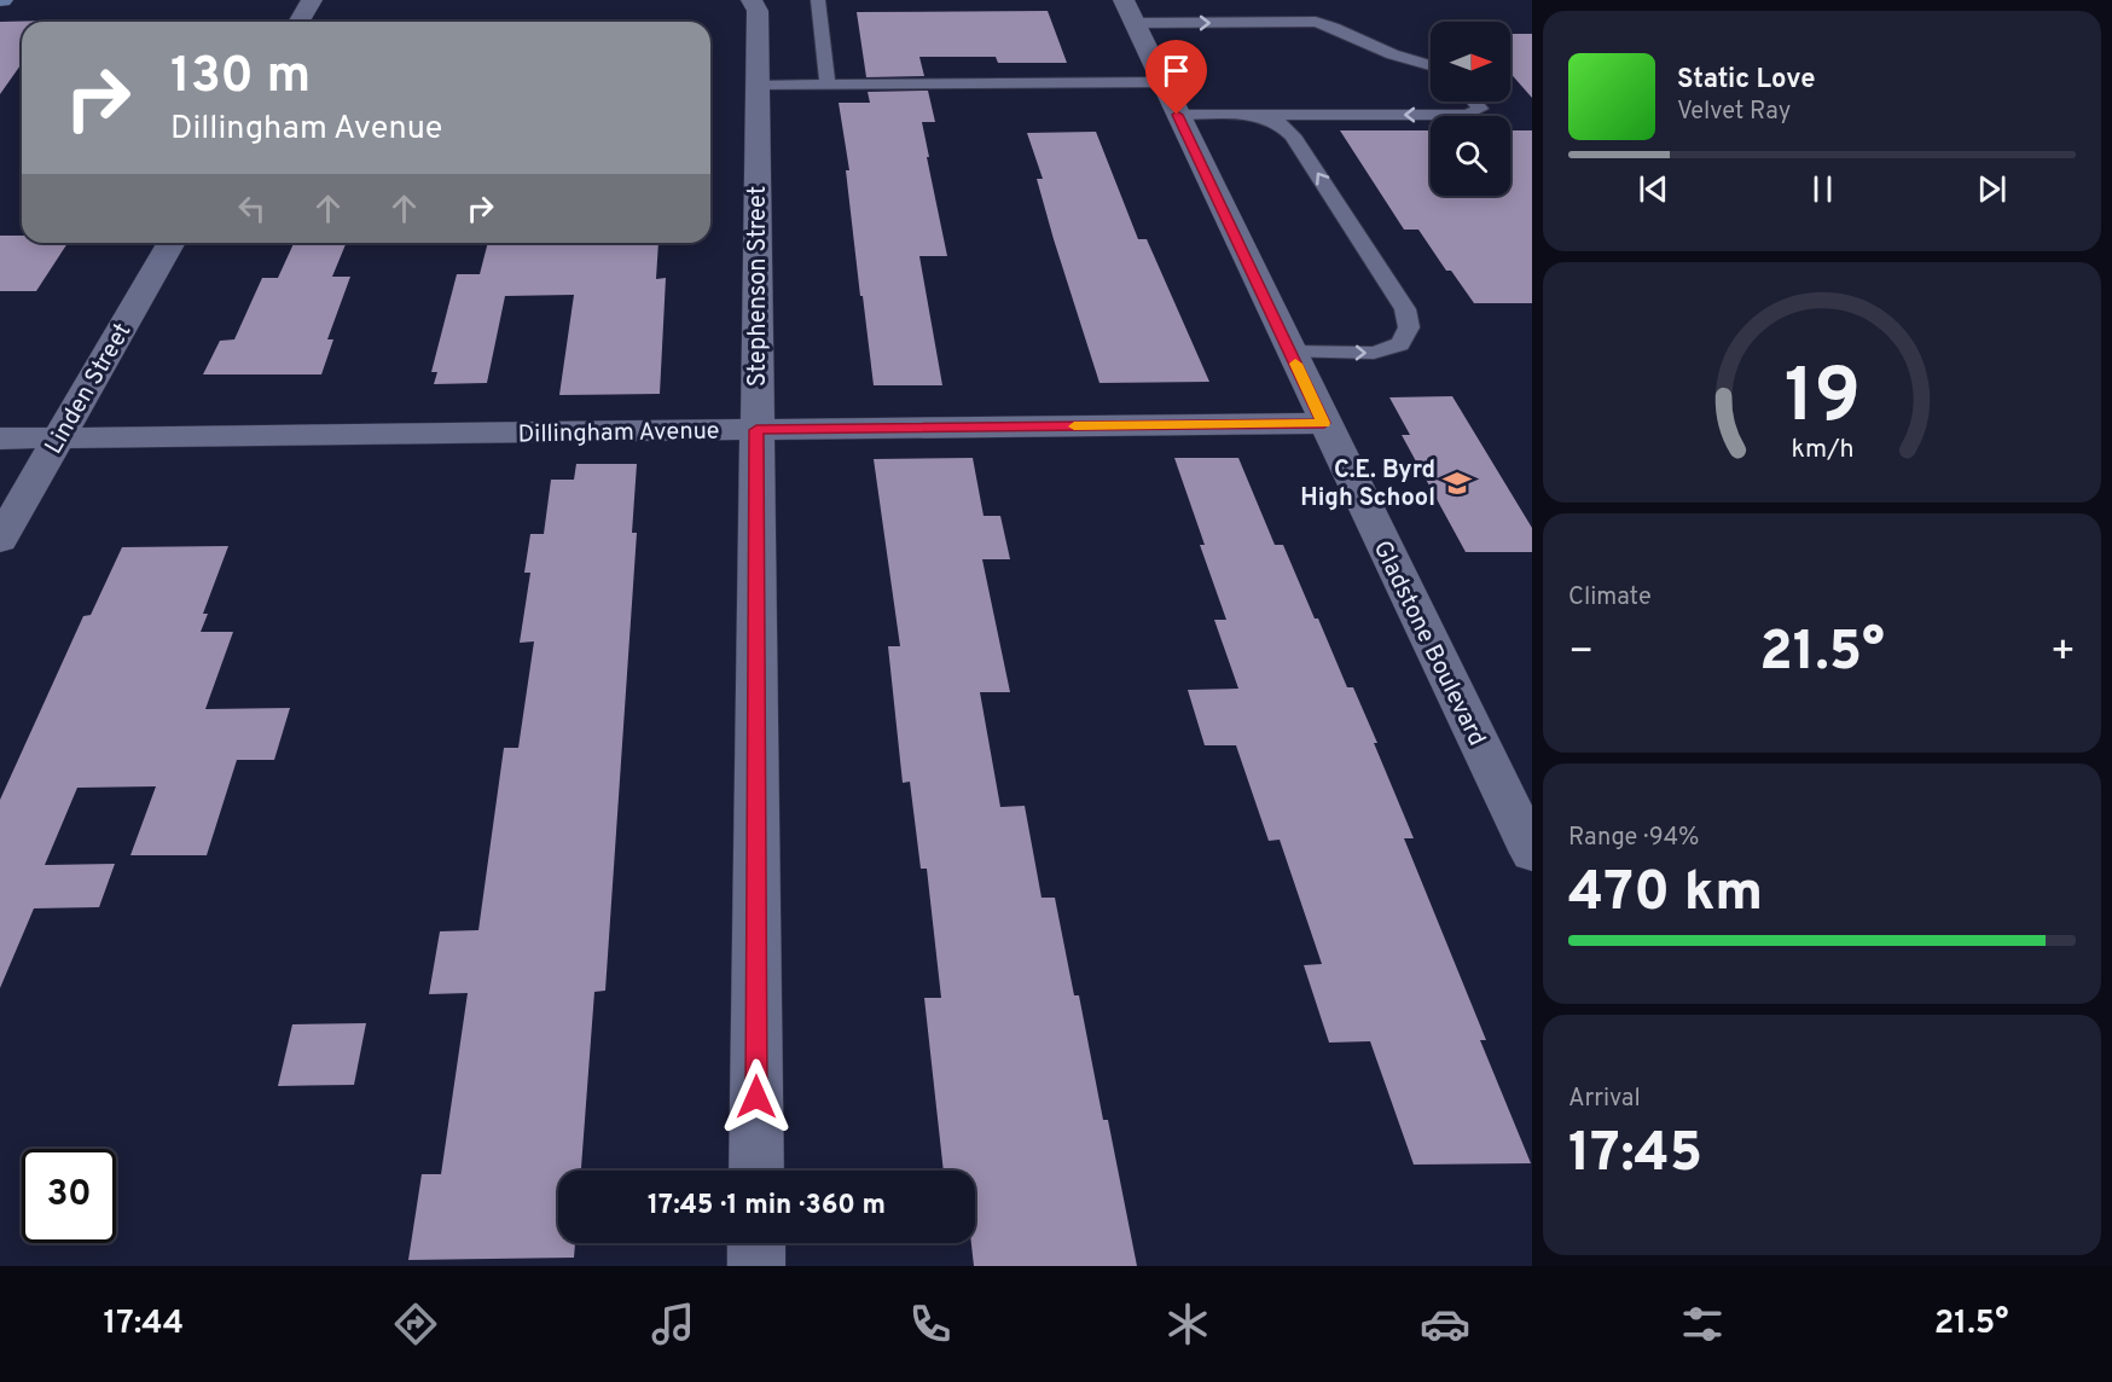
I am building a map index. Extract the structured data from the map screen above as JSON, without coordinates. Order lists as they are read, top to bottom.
{
  "streets": {
    "street": [
      "Stephenson Street",
      "Linden Street",
      "Dillingham Avenue",
      "Gladstone Boulevard"
    ]
  },
  "crossings": [
    ["Stephenson Street", "Dillingham Avenue"],
    ["Linden Street", "Dillingham Avenue"],
    ["Dillingham Avenue", "Gladstone Boulevard"]
  ],
  "places": {
    "school or university": ["C.E. Byrd High School"]
  },
  "north": "right",
  "page": {
    "turn": ["130 m", "Dillingham Avenue"],
    "song": ["Static Love", "Velvet Ray"],
    "tile": [
      "Climate",
      ["Range · 94%", "470 km"],
      ["Arrival", "17:45"]
    ],
    "heat": ["−", "21.5°", "+"],
    "limit": "30",
    "trip": "17:45 · 1 min · 360 m",
    "tabs": ["17:44", "21.5°"],
    "gauge": ["19", "km/h"]
  }
}
